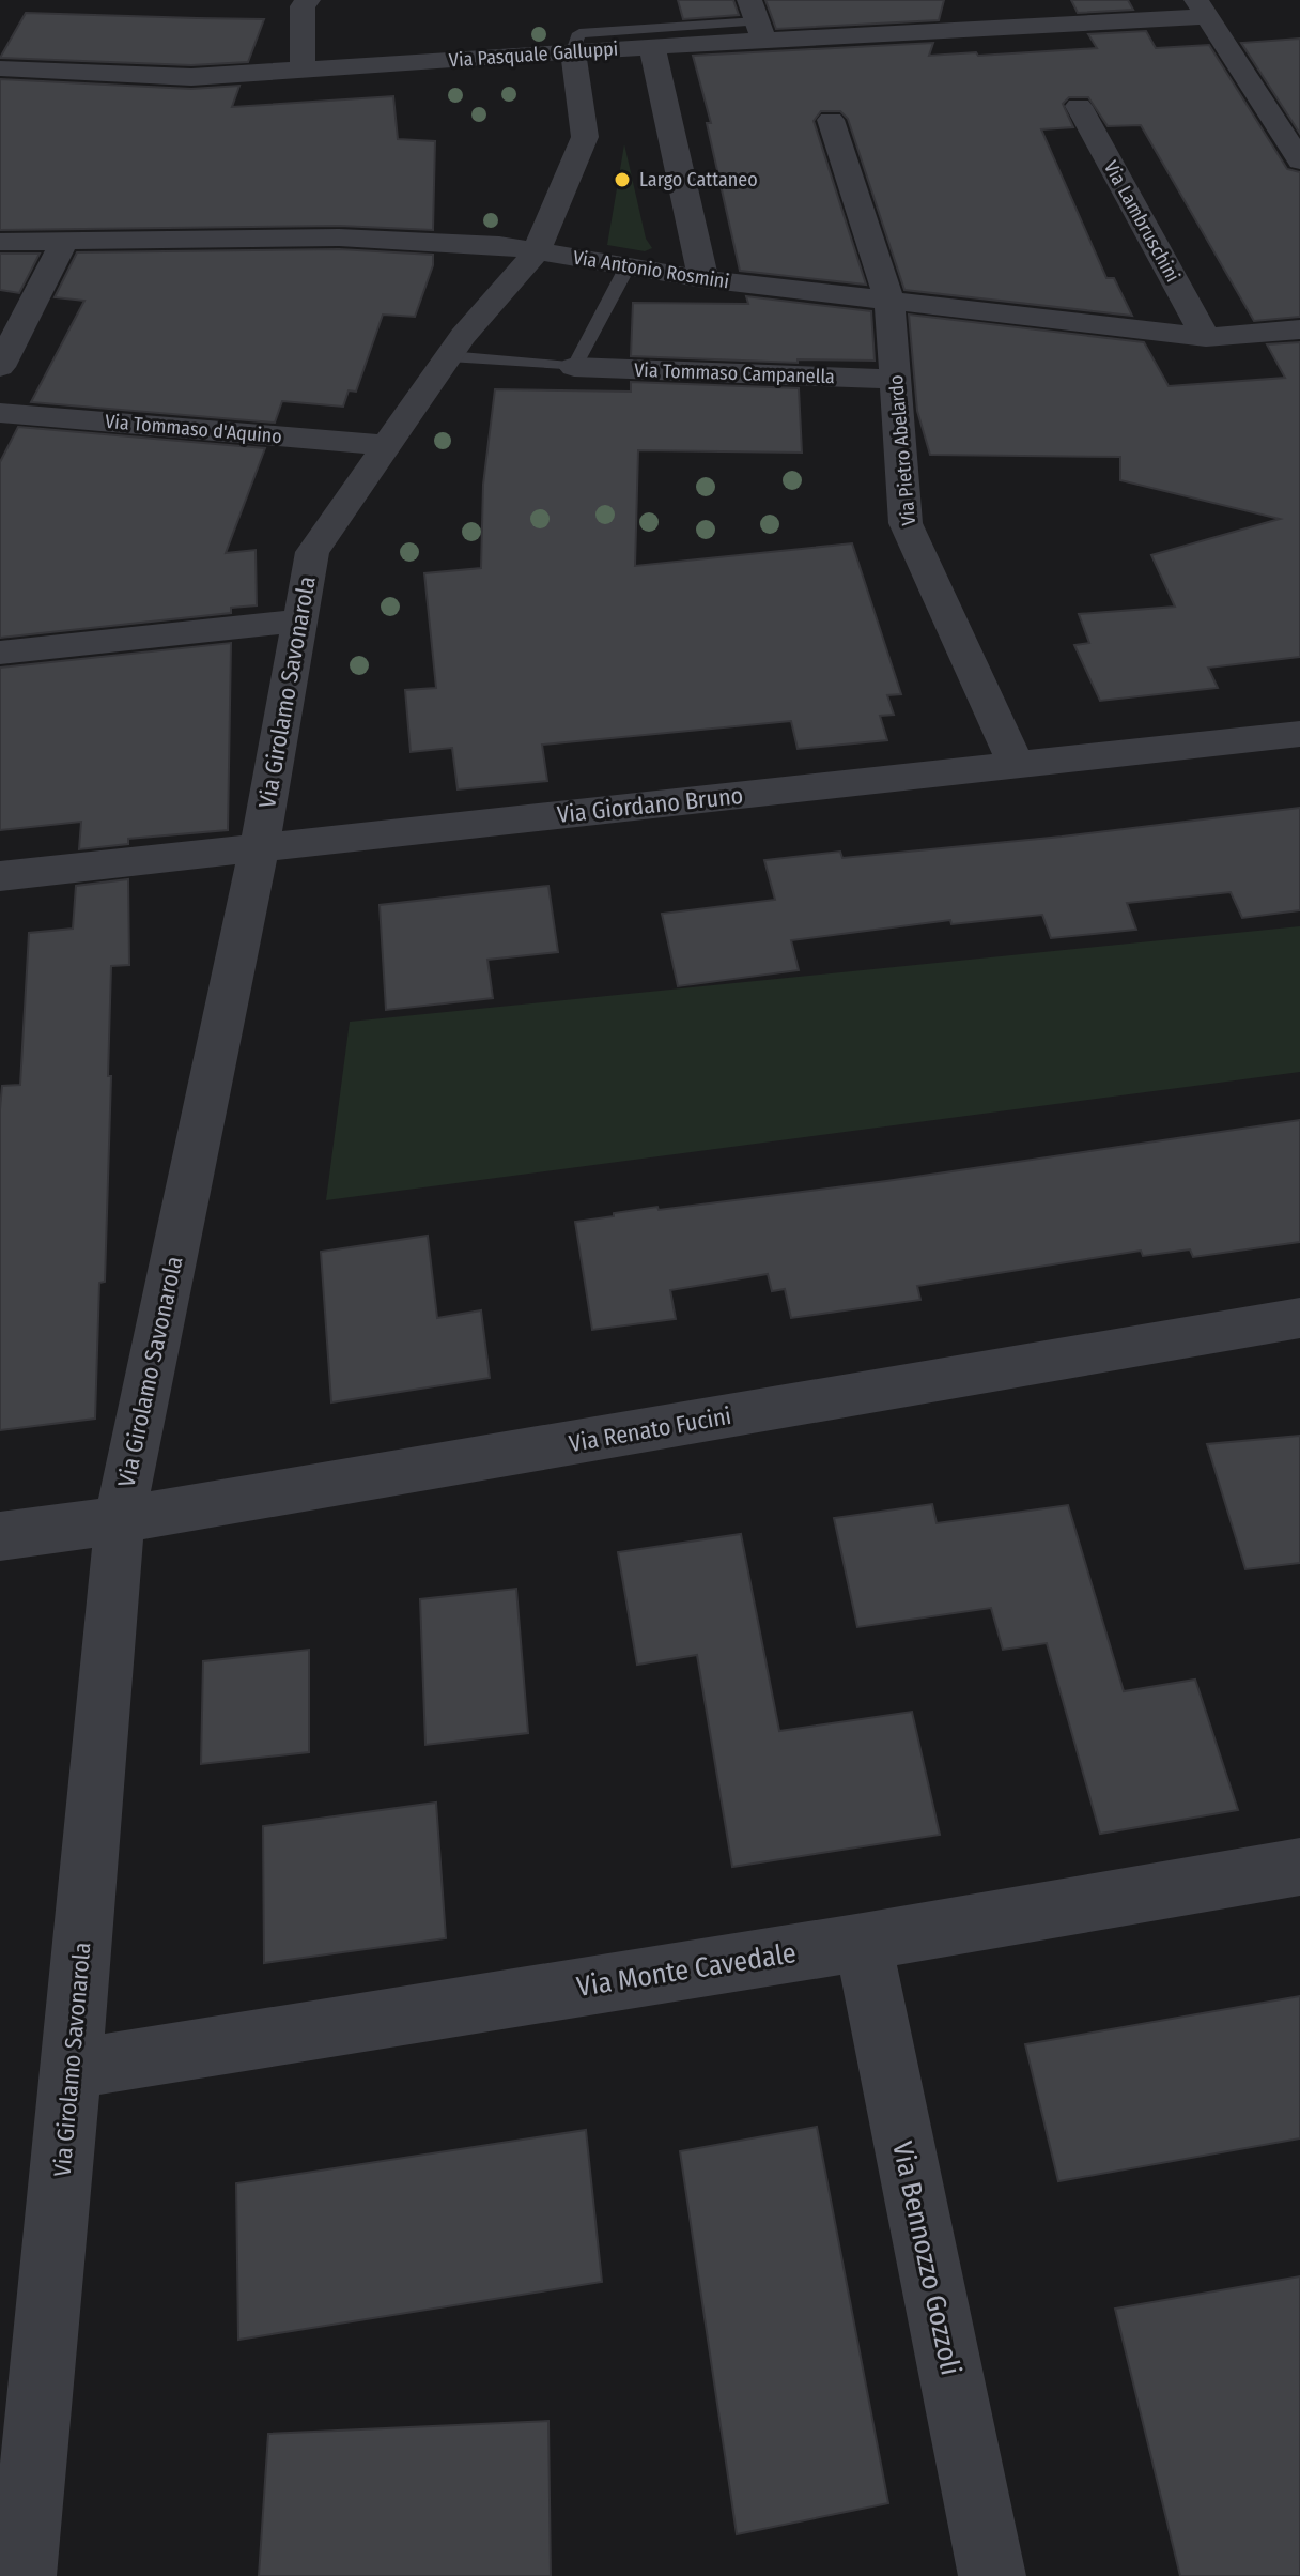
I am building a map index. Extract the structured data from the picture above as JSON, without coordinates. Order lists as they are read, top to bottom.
{
  "streets": {
    "street": [
      "Via Pasquale Galluppi",
      "Via Lambruschini",
      "Via Antonio Rosmini",
      "Via Tommaso Campanella",
      "Via Tommaso d'Aquino",
      "Via Pietro Abelardo",
      "Via Girolamo Savonarola",
      "Via Giordano Bruno",
      "Via Renato Fucini",
      "Via Monte Cavedale",
      "Via Bennozzo Gozzoli"
    ]
  },
  "crossings": [
    ["Via Lambruschini", "Via Antonio Rosmini"],
    ["Via Antonio Rosmini", "Via Pietro Abelardo"],
    ["Via Antonio Rosmini", "Via Girolamo Savonarola"],
    ["Via Tommaso Campanella", "Via Pietro Abelardo"],
    ["Via Tommaso d'Aquino", "Via Girolamo Savonarola"],
    ["Via Pietro Abelardo", "Via Giordano Bruno"],
    ["Via Girolamo Savonarola", "Via Giordano Bruno"],
    ["Via Girolamo Savonarola", "Via Renato Fucini"],
    ["Via Girolamo Savonarola", "Via Monte Cavedale"],
    ["Via Monte Cavedale", "Via Bennozzo Gozzoli"]
  ],
  "places": ["Largo Cattaneo"]
}
